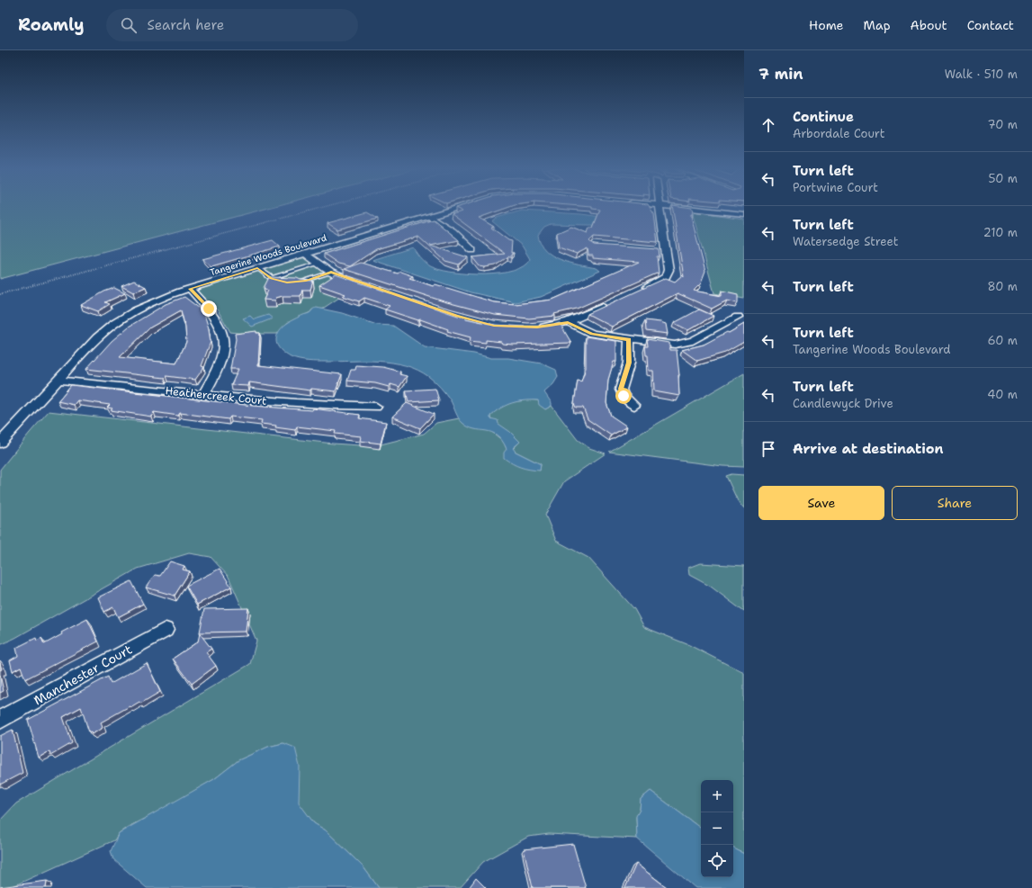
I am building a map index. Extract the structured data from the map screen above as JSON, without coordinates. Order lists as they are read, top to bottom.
{
  "streets": {
    "street": ["Tangerine Woods Boulevard", "Heathercreek Court", "Manchester Court"]
  },
  "crossings": [
    ["Tangerine Woods Boulevard", "Heathercreek Court"]
  ],
  "page": {
    "header": "Roamly",
    "search": "Search here",
    "nav": [
      "Home",
      "Map",
      "About",
      "Contact"
    ],
    "heading": ["7 min", "Walk · 510 m"],
    "list": [
      ["Continue", "Arbordale Court", "70 m"],
      ["Turn left", "Portwine Court", "50 m"],
      ["Turn left", "Watersedge Street", "210 m"],
      ["Turn left", "80 m"],
      ["Turn left", "Tangerine Woods Boulevard", "60 m"],
      ["Turn left", "Candlewyck Drive", "40 m"],
      "Arrive at destination"
    ],
    "buttons": ["Save", "Share"],
    "map_buttons": ["+", "−"]
  }
}
